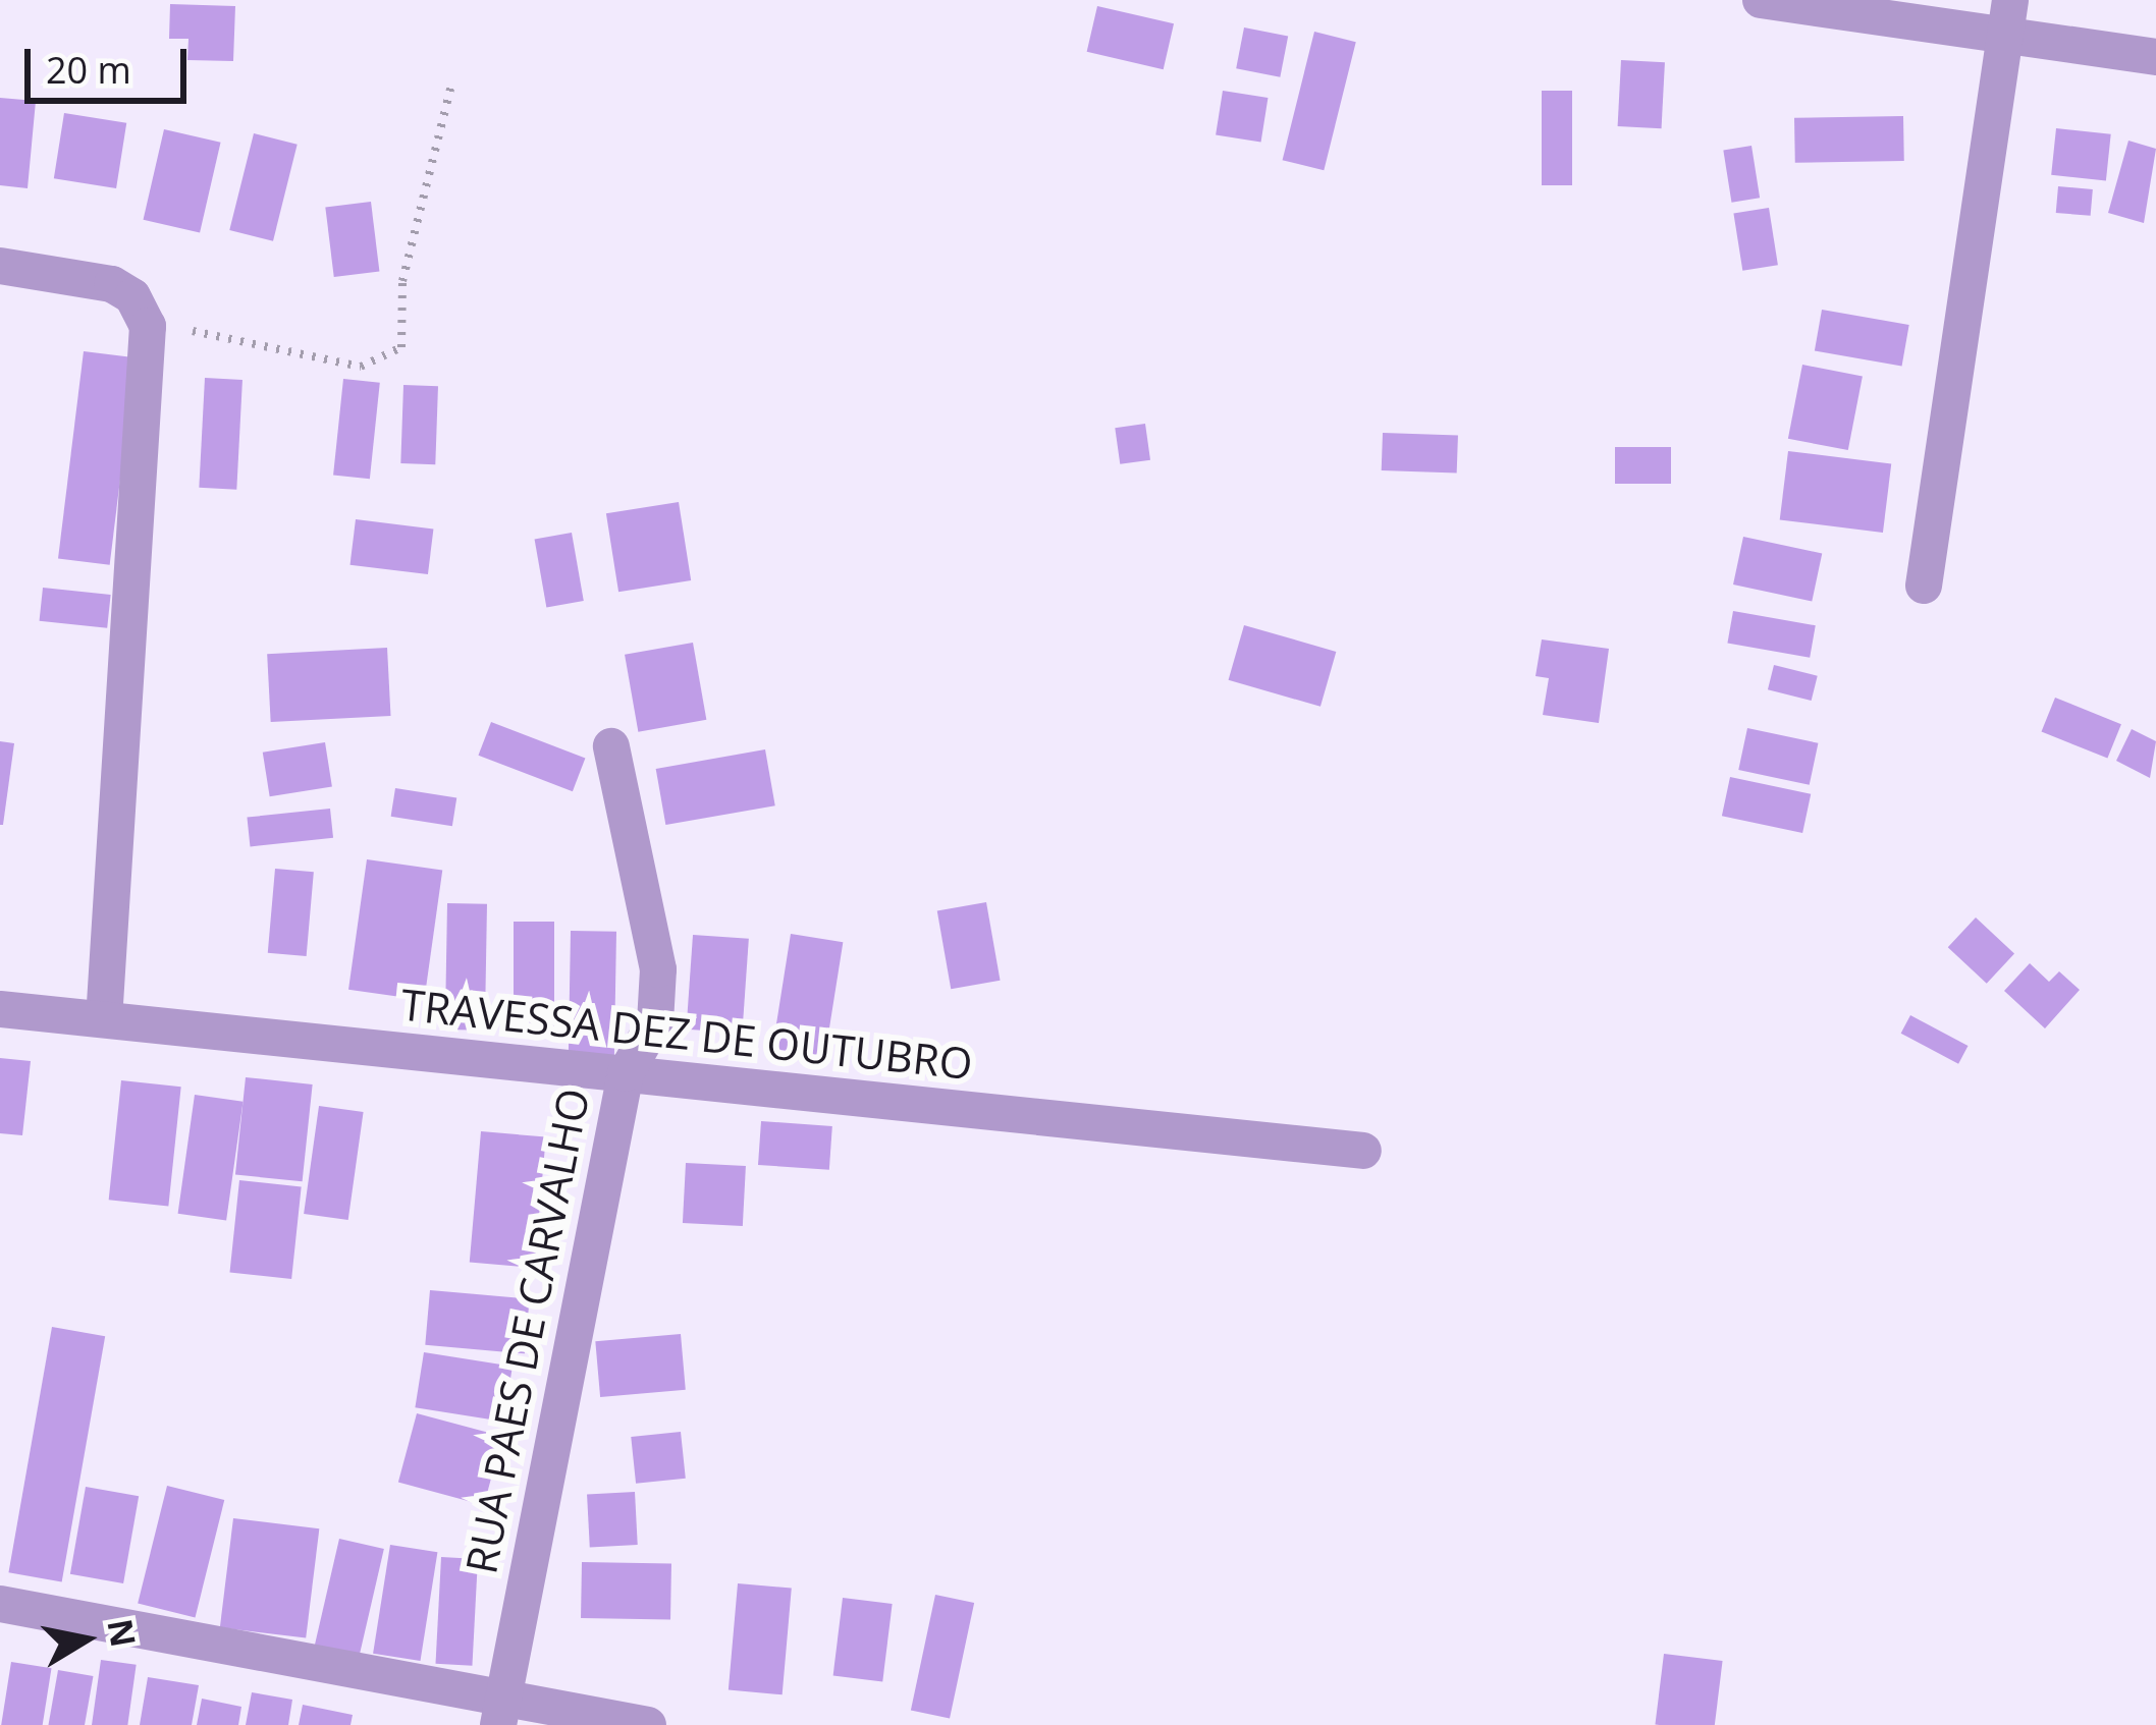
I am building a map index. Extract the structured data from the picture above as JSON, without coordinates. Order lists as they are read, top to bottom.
{
  "streets": {
    "street": ["TRAVESSA DEZ DE OUTUBRO", "RUA PAES DE CARVALHO"]
  },
  "crossings": [
    ["TRAVESSA DEZ DE OUTUBRO", "RUA PAES DE CARVALHO"]
  ],
  "scale_bar": "20 m",
  "north": "right"
}
